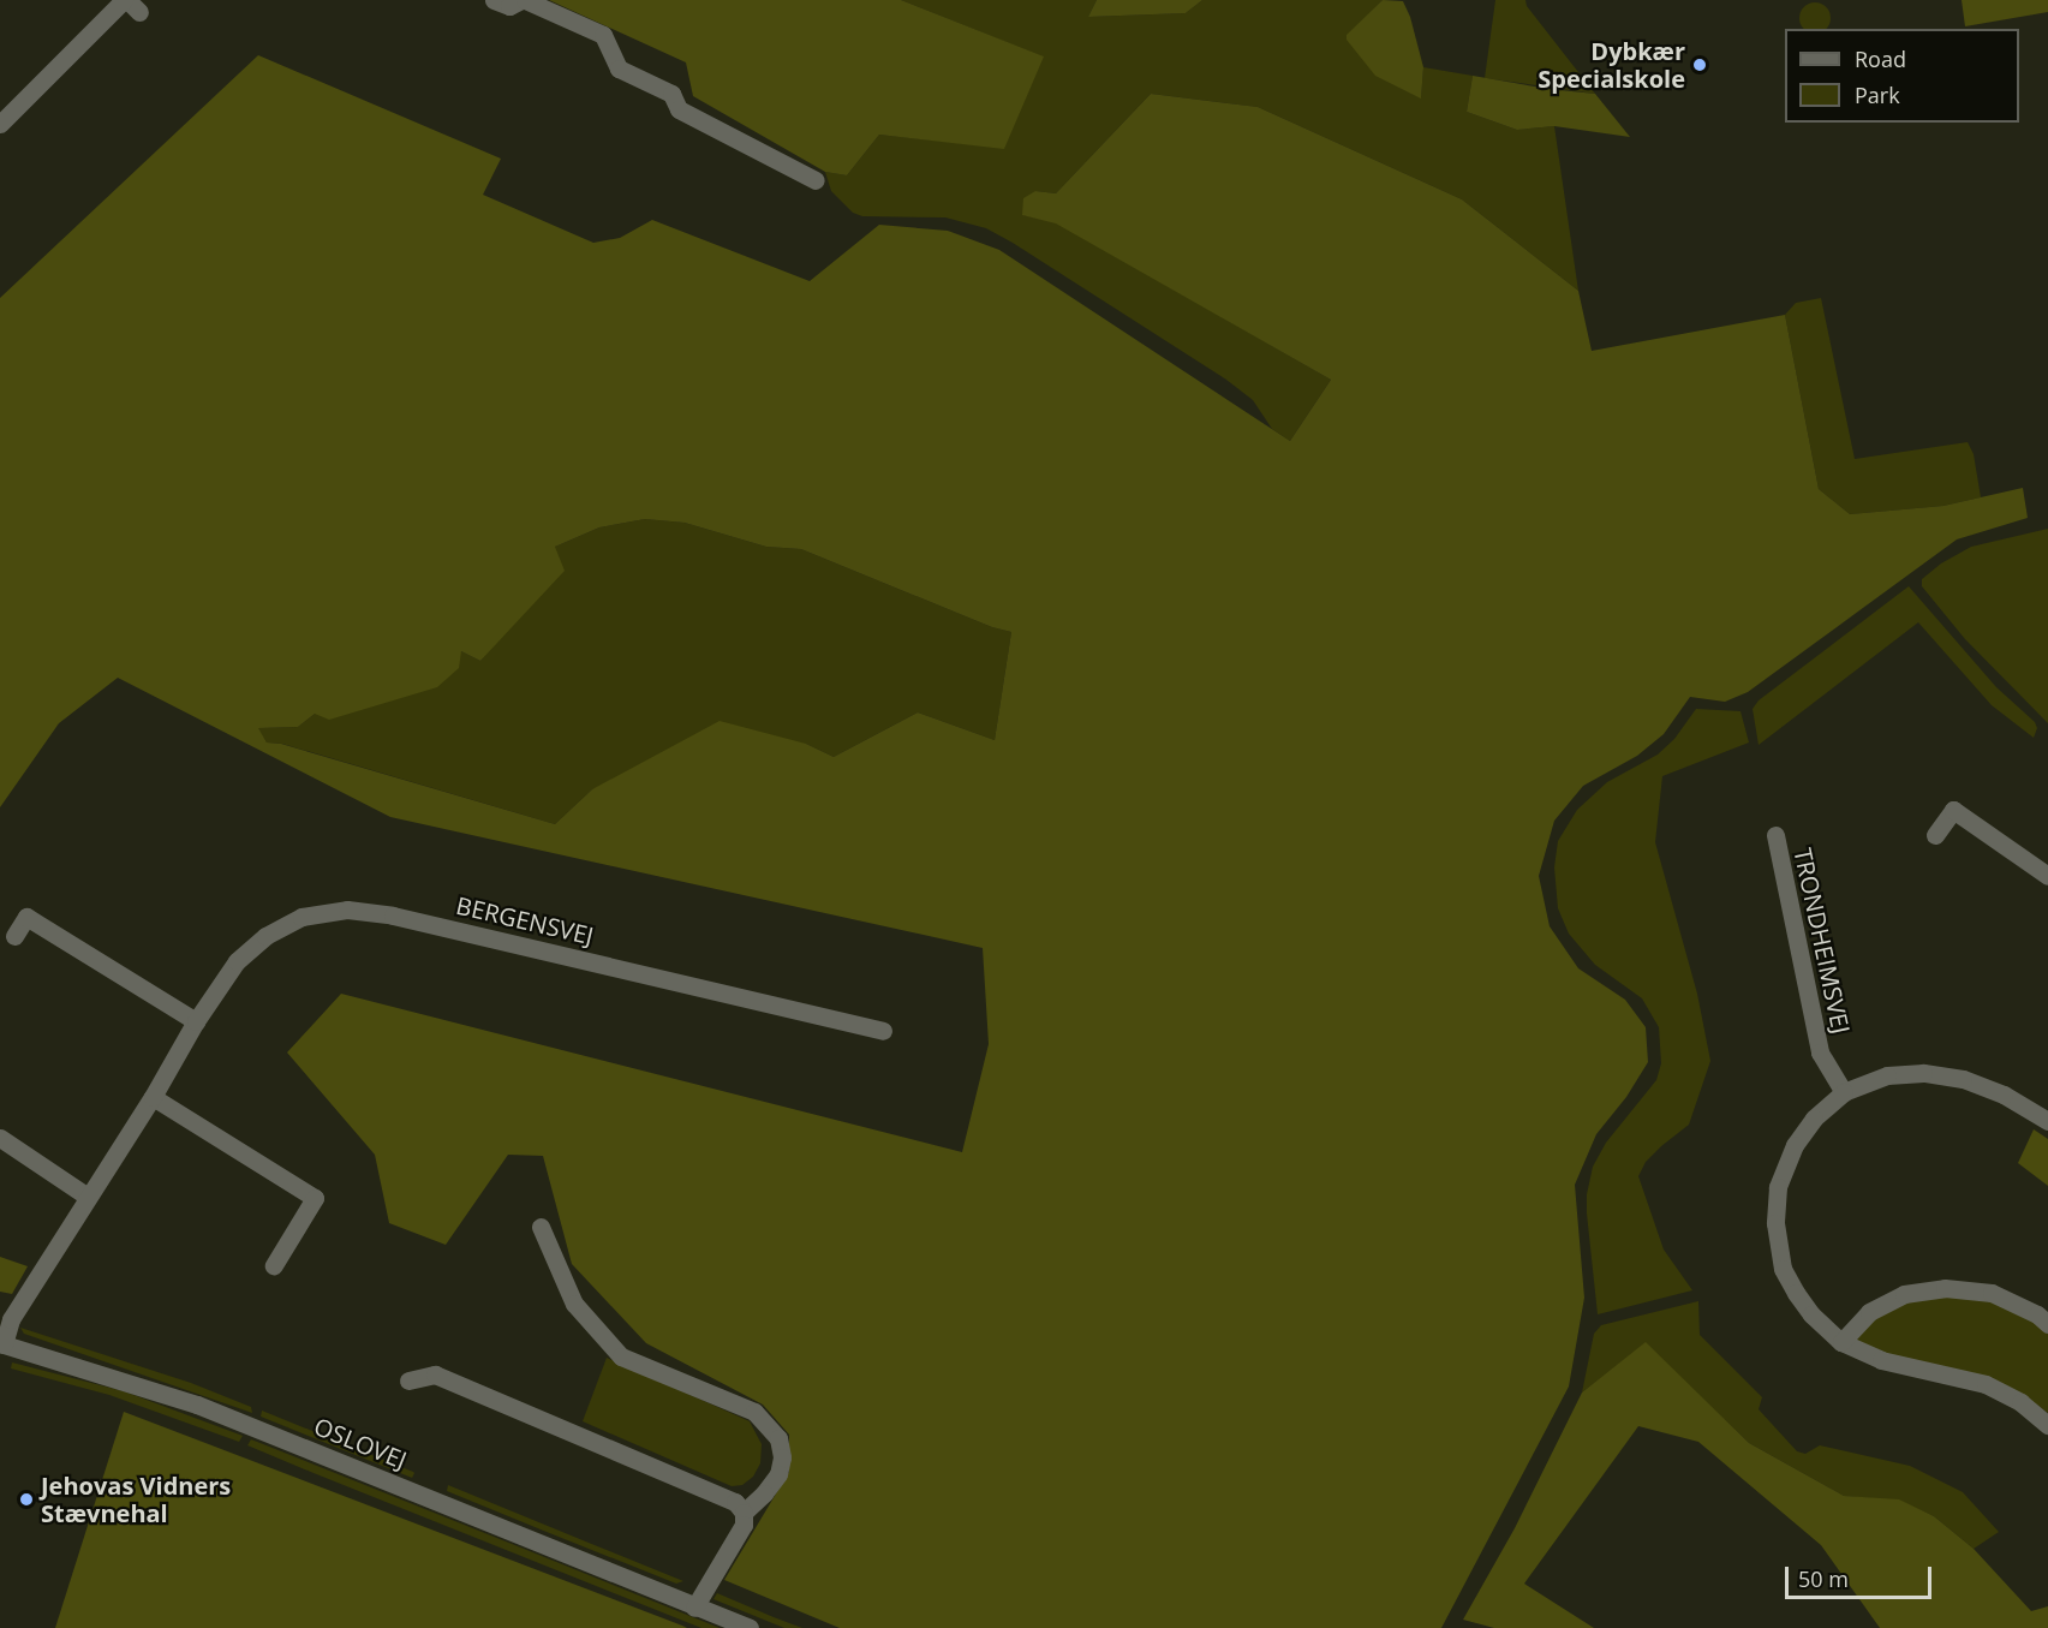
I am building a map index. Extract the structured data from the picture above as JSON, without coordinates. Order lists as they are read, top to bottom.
{
  "streets": {
    "street": ["BERGENSVEJ", "TRONDHEIMSVEJ", "OSLOVEJ"]
  },
  "crossings": [
    ["BERGENSVEJ", "OSLOVEJ"]
  ],
  "places": ["Dybkær Specialskole", "Jehovas Vidners Stævnehal"],
  "legend": ["Road", "Park"],
  "scale_bar": "50 m"
}
